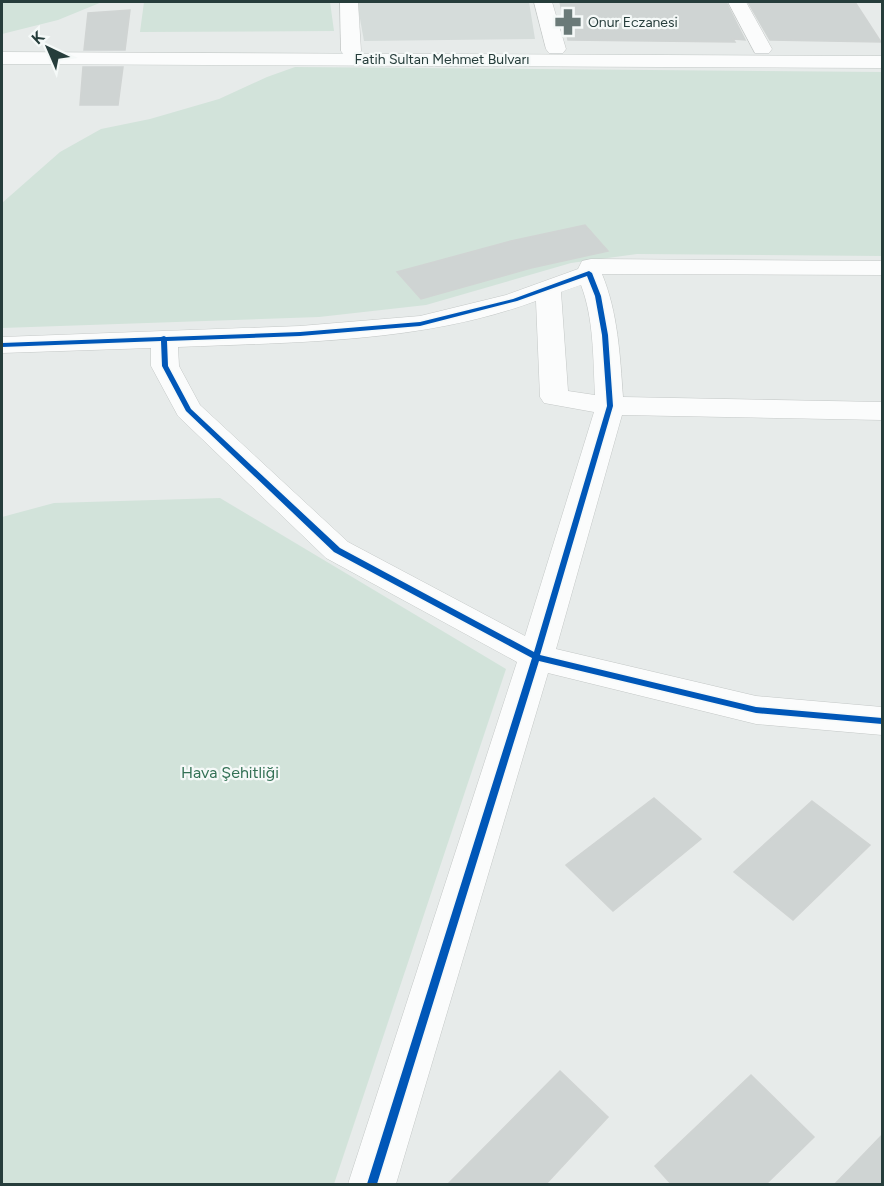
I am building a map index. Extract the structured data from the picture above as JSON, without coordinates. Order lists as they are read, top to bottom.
{
  "streets": {
    "street": ["Fatih Sultan Mehmet Bulvarı"]
  },
  "parks": ["Hava Şehitliği"],
  "places": {
    "pharmacy": ["Onur Eczanesi"]
  },
  "north": "top left"
}
